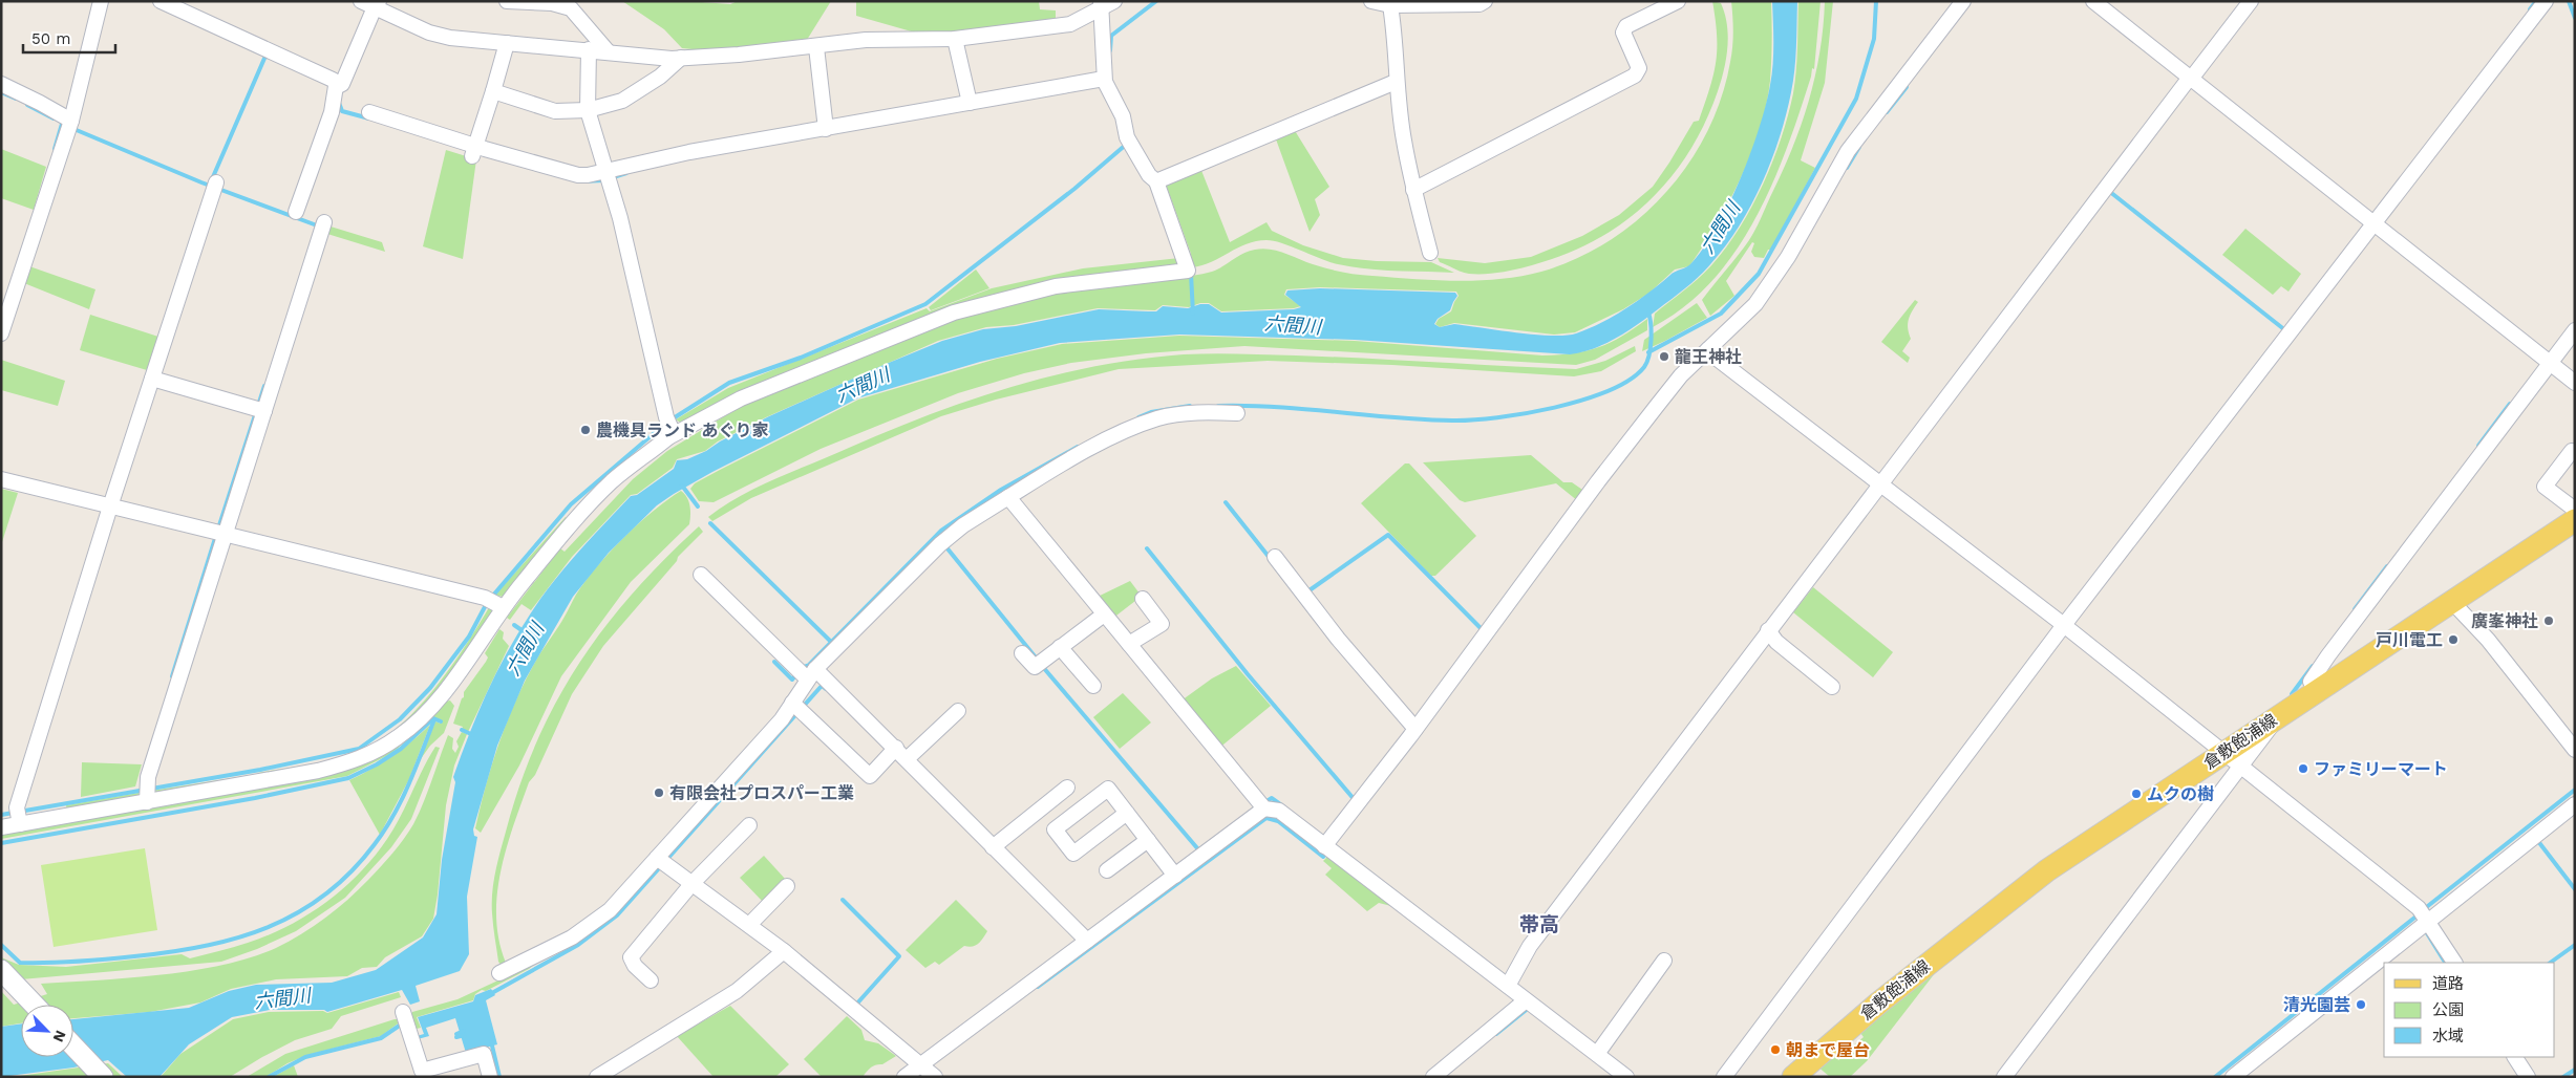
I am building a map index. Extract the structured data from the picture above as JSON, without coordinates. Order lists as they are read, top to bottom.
{
  "streets": {
    "main road": ["倉敷飽浦線"]
  },
  "districts": ["帯高"],
  "water": ["六間川"],
  "places": [
    "龍王神社",
    "農機具ランド あぐり家",
    "廣峯神社",
    "戸川電工",
    "ファミリーマート",
    "有限会社プロスパー工業",
    "ムクの樹",
    "清光園芸",
    "朝まで屋台"
  ],
  "legend": ["道路", "公園", "水域"],
  "scale_bar": "50 m",
  "north": "bottom right"
}
